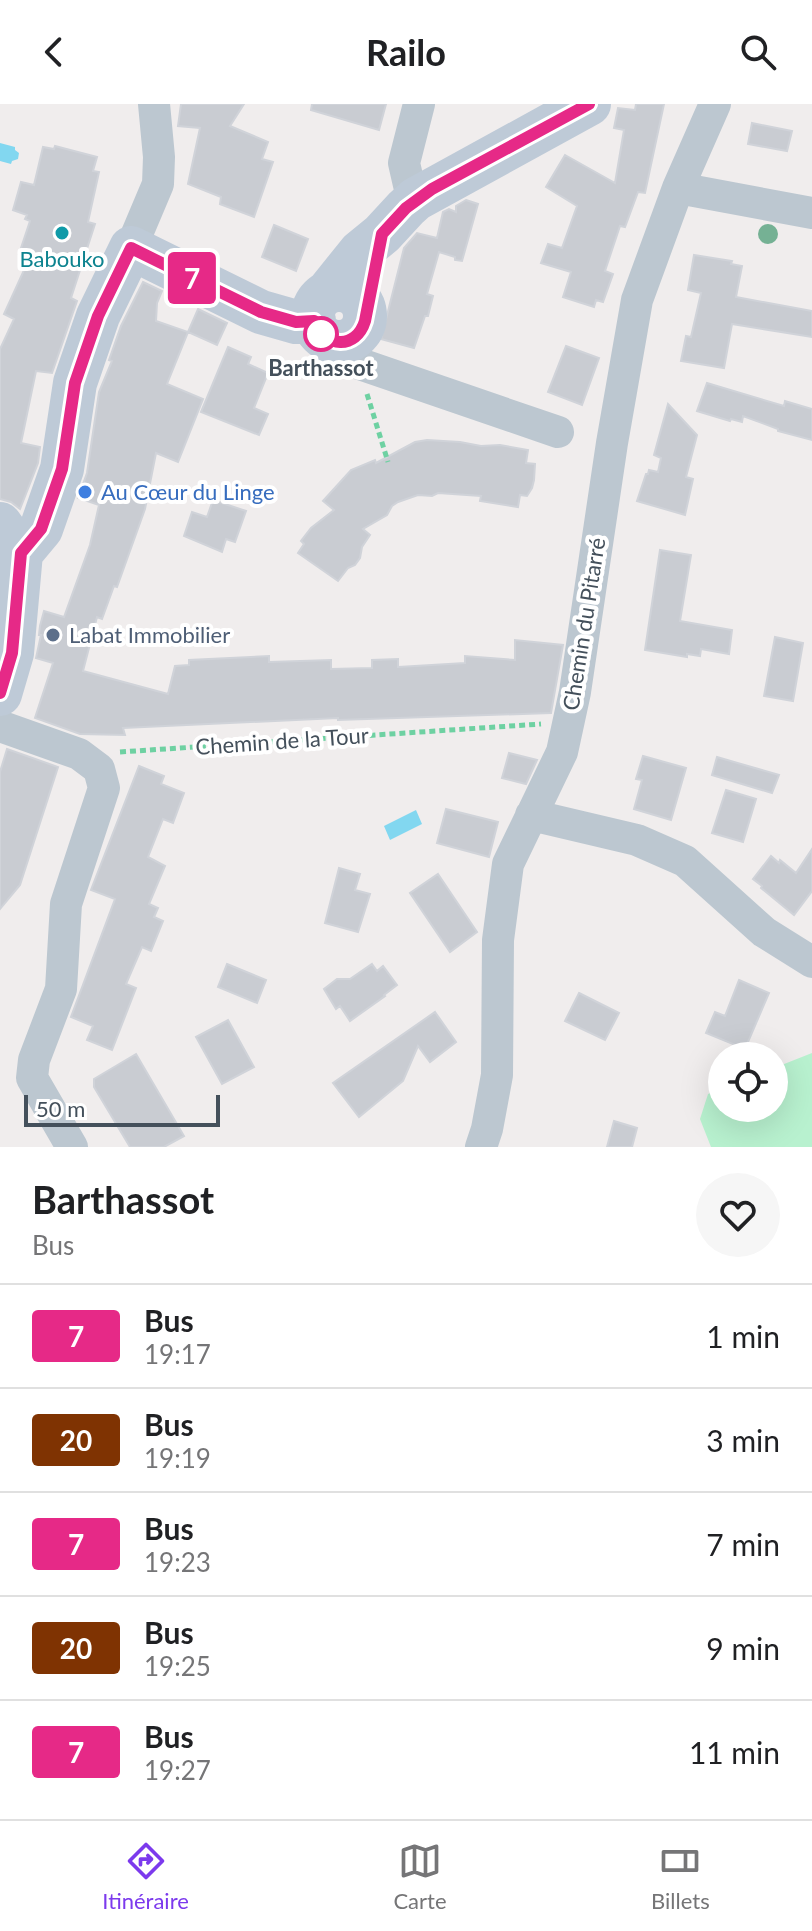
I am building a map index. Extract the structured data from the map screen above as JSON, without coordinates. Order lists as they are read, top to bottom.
{
  "streets": {
    "street": ["Chemin du Pitarré"],
    "path": ["Chemin de la Tour"]
  },
  "crossings": [
    ["Chemin du Pitarré", "Chemin de la Tour"]
  ],
  "places": [
    "Babouko",
    "Barthassot",
    "Au Cœur du Linge",
    "Labat Immobilier"
  ],
  "lines": ["bus line 7"],
  "scale_bar": "50 m",
  "page": {
    "header": "Railo",
    "on_map": "7",
    "scale": "50 m",
    "heading": ["Barthassot", "Bus"],
    "list": [
      {
        "mark": "7",
        "name": "Bus",
        "note": "19:17",
        "value": "1 min"
      },
      {
        "mark": "20",
        "name": "Bus",
        "note": "19:19",
        "value": "3 min"
      },
      {
        "mark": "7",
        "name": "Bus",
        "note": "19:23",
        "value": "7 min"
      },
      {
        "mark": "20",
        "name": "Bus",
        "note": "19:25",
        "value": "9 min"
      },
      {
        "mark": "7",
        "name": "Bus",
        "note": "19:27",
        "value": "11 min"
      }
    ],
    "tabs": ["Itinéraire", "Carte", "Billets"]
  }
}
